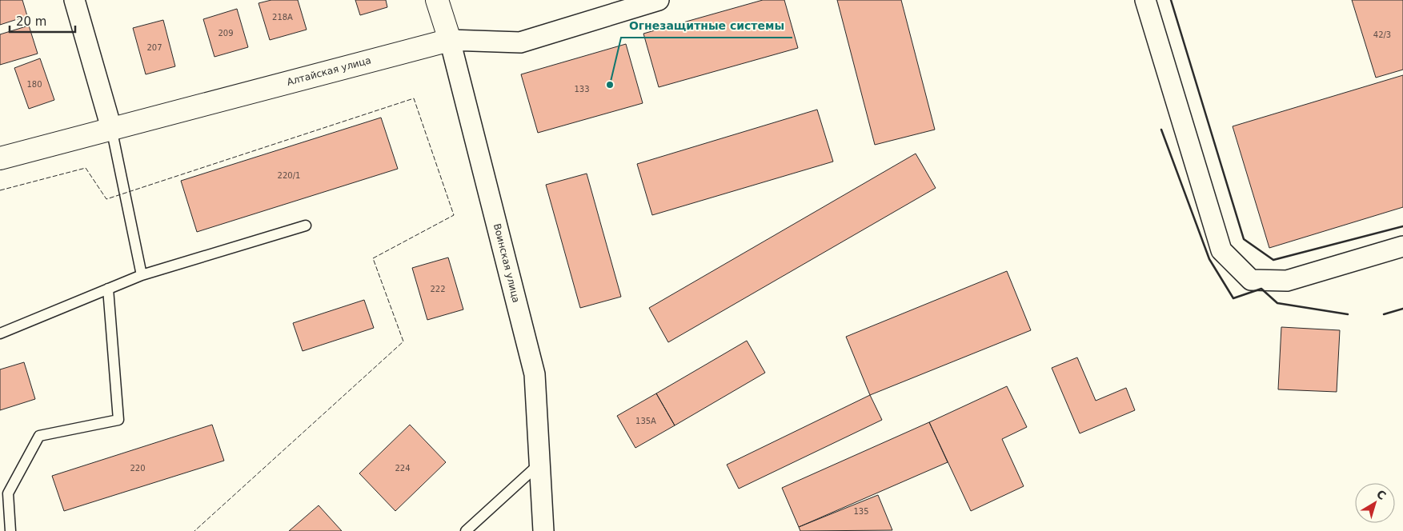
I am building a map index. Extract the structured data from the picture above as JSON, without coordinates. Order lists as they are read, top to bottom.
{
  "streets": {
    "street": ["Алтайская улица", "Воинская улица"]
  },
  "crossings": [
    ["Алтайская улица", "Воинская улица"]
  ],
  "places": ["Огнезащитные системы"],
  "house_numbers": [
    "218А",
    "209",
    "42/3",
    "207",
    "180",
    "133",
    "220/1",
    "222",
    "135А",
    "220",
    "224",
    "135"
  ],
  "scale_bar": "20 m",
  "north": "top right"
}
